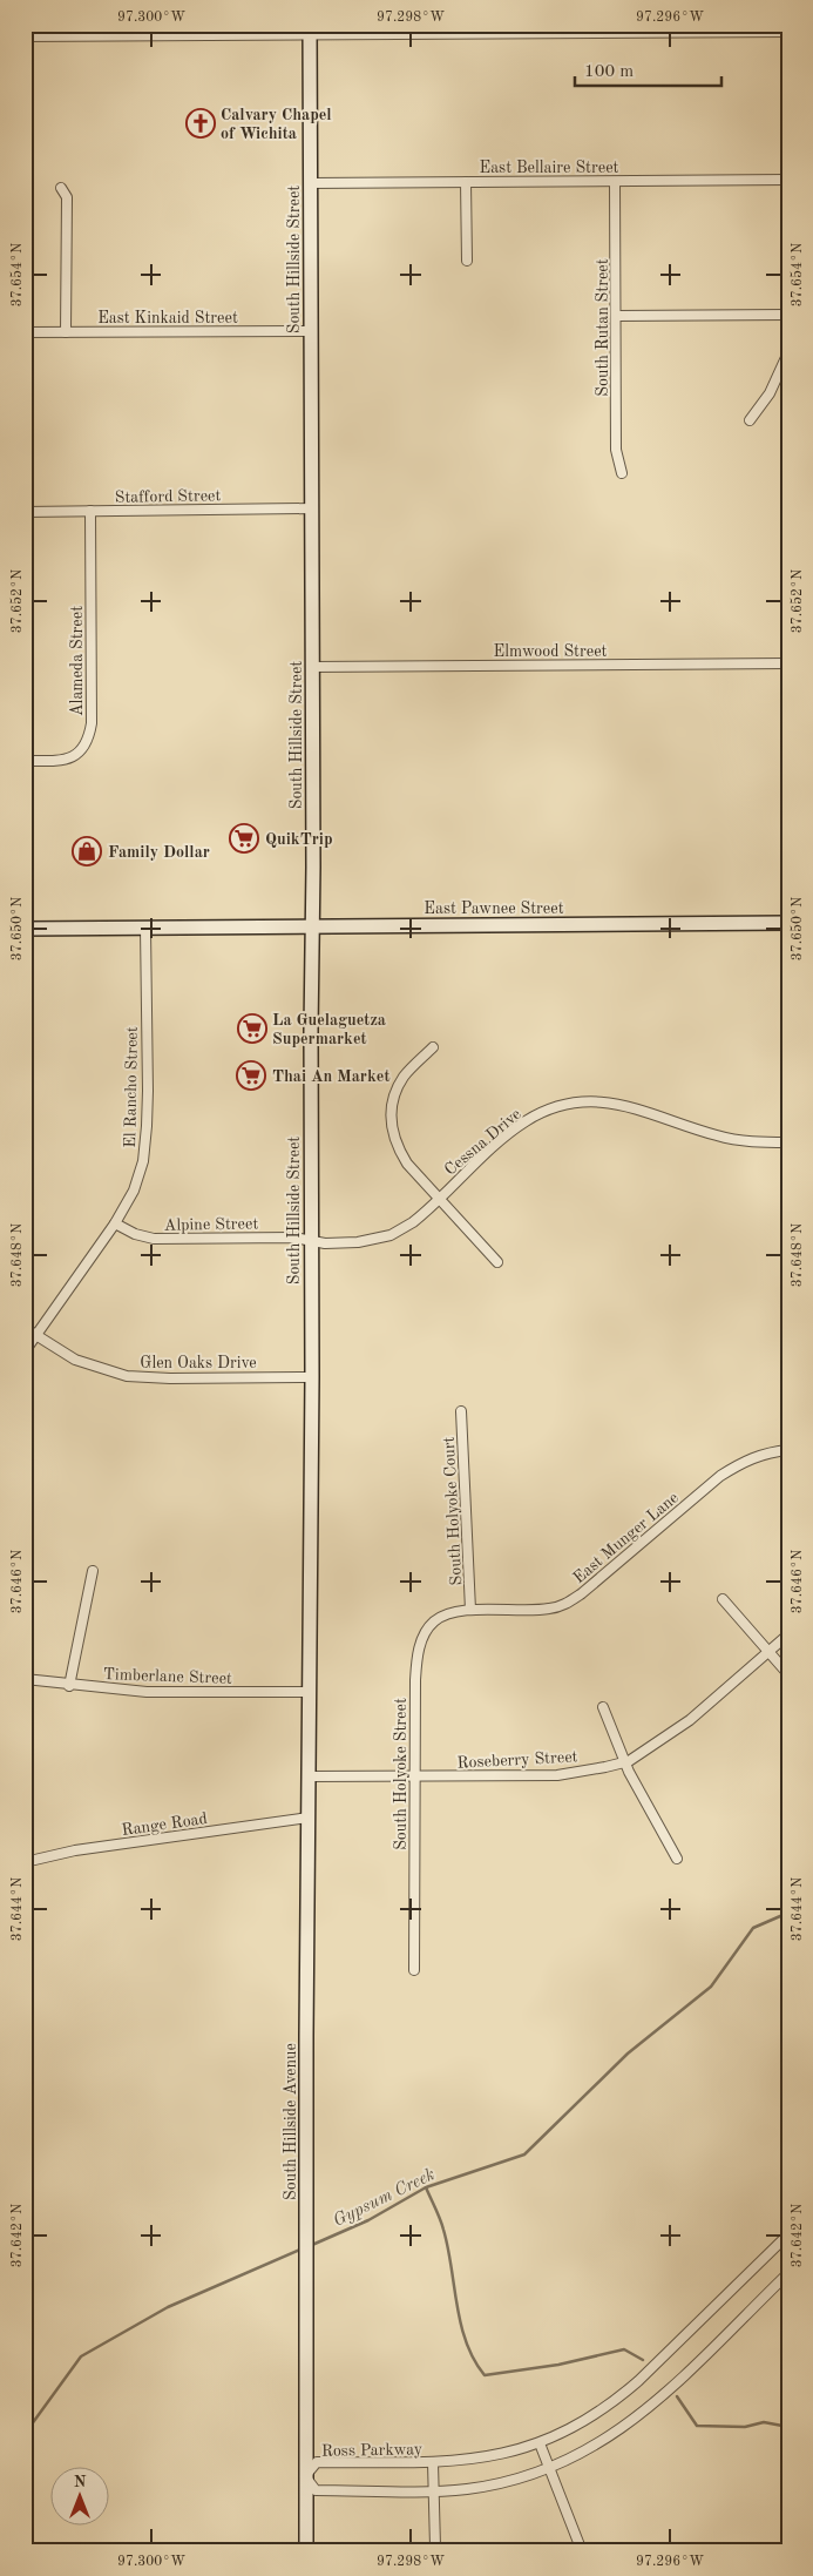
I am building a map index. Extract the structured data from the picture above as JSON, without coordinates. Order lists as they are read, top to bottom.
{
  "streets": {
    "main road": ["South Hillside Street", "East Pawnee Street", "South Hillside Avenue"],
    "street": [
      "East Bellaire Street",
      "East Kinkaid Street",
      "South Rutan Street",
      "Stafford Street",
      "Elmwood Street",
      "Alameda Street",
      "El Rancho Street",
      "Cessna Drive",
      "Alpine Street",
      "Glen Oaks Drive",
      "South Holyoke Court",
      "East Munger Lane",
      "Timberlane Street",
      "Roseberry Street",
      "South Holyoke Street",
      "Range Road",
      "Ross Parkway"
    ]
  },
  "crossings": [
    ["East Bellaire Street", "South Hillside Street"],
    ["East Bellaire Street", "South Rutan Street"],
    ["South Hillside Street", "East Kinkaid Street"],
    ["South Hillside Street", "Stafford Street"],
    ["South Hillside Street", "Elmwood Street"],
    ["South Hillside Street", "East Pawnee Street"],
    ["South Hillside Street", "Cessna Drive"],
    ["South Hillside Street", "Alpine Street"],
    ["South Hillside Street", "Glen Oaks Drive"],
    ["South Hillside Street", "Timberlane Street"],
    ["South Hillside Street", "South Hillside Avenue"],
    ["Stafford Street", "Alameda Street"],
    ["East Pawnee Street", "El Rancho Street"],
    ["El Rancho Street", "Alpine Street"],
    ["El Rancho Street", "Glen Oaks Drive"],
    ["Cessna Drive", "Alpine Street"],
    ["South Holyoke Court", "East Munger Lane"],
    ["South Holyoke Court", "South Holyoke Street"],
    ["East Munger Lane", "South Holyoke Street"],
    ["Timberlane Street", "South Hillside Avenue"],
    ["Roseberry Street", "South Holyoke Street"],
    ["Roseberry Street", "South Hillside Avenue"],
    ["Range Road", "South Hillside Avenue"],
    ["South Hillside Avenue", "Ross Parkway"]
  ],
  "water": ["Gypsum Creek"],
  "places": {
    "church": ["Calvary Chapel of Wichita"],
    "supermarket": ["QuikTrip", "La Guelaguetza Supermarket", "Thai An Market"],
    "shop": ["Family Dollar"]
  },
  "scale_bar": "100 m",
  "north": "top",
  "coordinates": [
    "97.300°W",
    "97.298°W",
    "97.296°W",
    "37.654°N",
    "37.652°N",
    "37.650°N",
    "37.648°N",
    "37.646°N",
    "37.644°N",
    "37.642°N"
  ]
}
